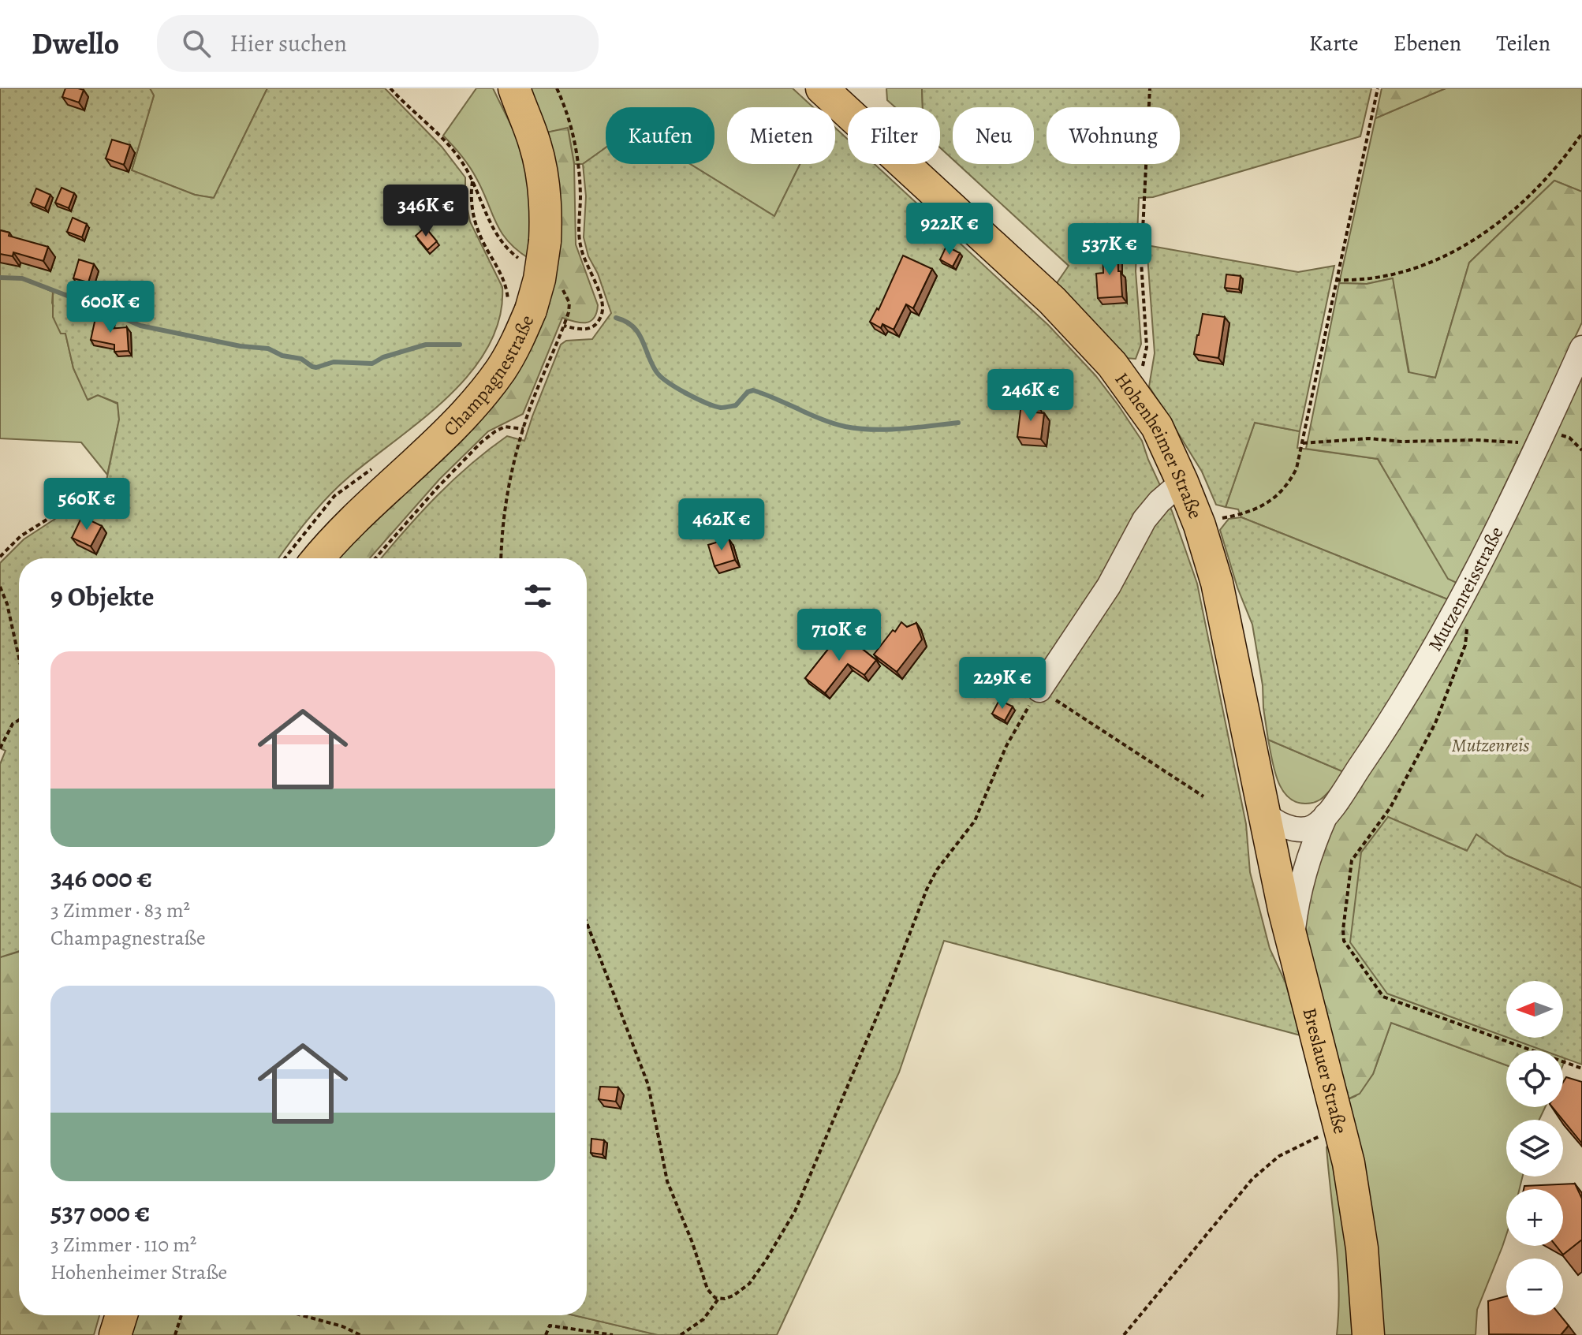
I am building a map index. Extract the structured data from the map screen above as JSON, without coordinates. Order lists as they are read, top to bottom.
{
  "streets": {
    "main road": ["Champagnestraße", "Hohenheimer Straße", "Breslauer Straße"],
    "street": ["Mutzenreisstraße"]
  },
  "crossings": [
    ["Hohenheimer Straße", "Mutzenreisstraße"],
    ["Hohenheimer Straße", "Breslauer Straße"],
    ["Mutzenreisstraße", "Breslauer Straße"]
  ],
  "parks": ["Mutzenreis"],
  "north": "left",
  "page": {
    "header": "Dwello",
    "search": "Hier suchen",
    "nav": ["Karte", "Ebenen", "Teilen"],
    "chip": [
      "Kaufen",
      "Mieten",
      "Filter",
      "Neu",
      "Wohnung"
    ],
    "price": [
      "346K €",
      "922K €",
      "537K €",
      "600K €",
      "246K €",
      "560K €",
      "462K €",
      "710K €",
      "229K €"
    ],
    "heading": "9 Objekte",
    "list": [
      {
        "name": "346 000 €",
        "note": "3 Zimmer · 83 m² · Champagnestraße"
      },
      {
        "name": "537 000 €",
        "note": "3 Zimmer · 110 m² · Hohenheimer Straße"
      }
    ],
    "map_buttons": ["+", "−"]
  }
}
